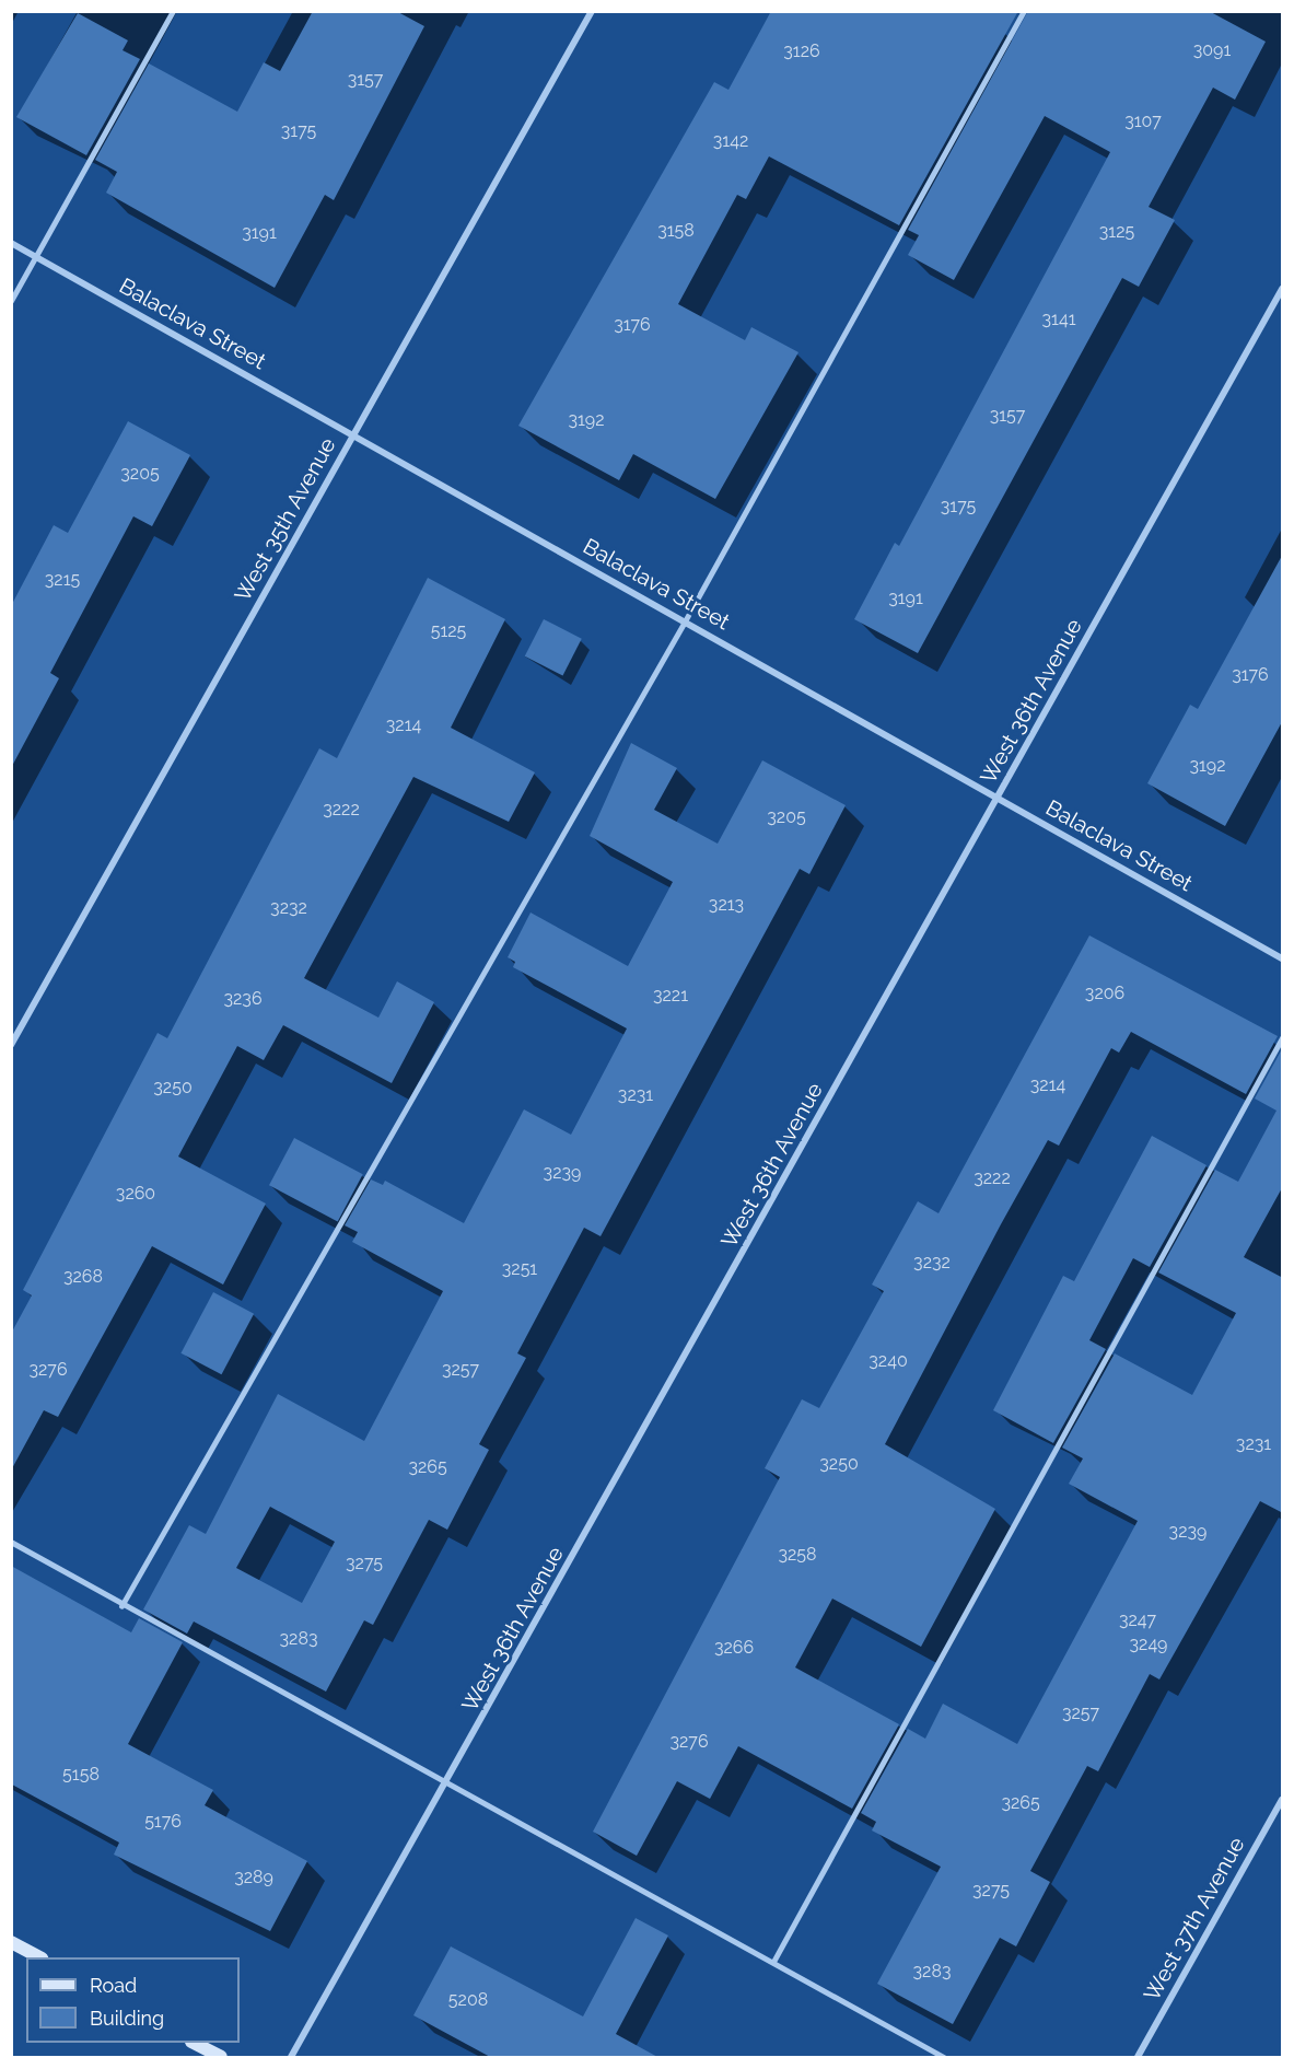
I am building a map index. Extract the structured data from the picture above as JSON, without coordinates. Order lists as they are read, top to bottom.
{
  "streets": {
    "street": [
      "Balaclava Street",
      "West 35th Avenue",
      "West 36th Avenue",
      "West 37th Avenue"
    ]
  },
  "crossings": [
    ["Balaclava Street", "West 35th Avenue"],
    ["Balaclava Street", "West 36th Avenue"]
  ],
  "house_numbers": [
    "3091",
    "3126",
    "3157",
    "3107",
    "3175",
    "3142",
    "3158",
    "3125",
    "3191",
    "3141",
    "3176",
    "3157",
    "3192",
    "3205",
    "3175",
    "3215",
    "3191",
    "5125",
    "3176",
    "3214",
    "3192",
    "3222",
    "3205",
    "3213",
    "3232",
    "3206",
    "3221",
    "3236",
    "3214",
    "3250",
    "3231",
    "3239",
    "3222",
    "3260",
    "3232",
    "3251",
    "3268",
    "3240",
    "3276",
    "3257",
    "3231",
    "3250",
    "3265",
    "3239",
    "3258",
    "3275",
    "3247",
    "3283",
    "3249",
    "3266",
    "3257",
    "3276",
    "5158",
    "3265",
    "5176",
    "3289",
    "3275",
    "3283",
    "5208"
  ],
  "legend": ["Road", "Building"]
}
